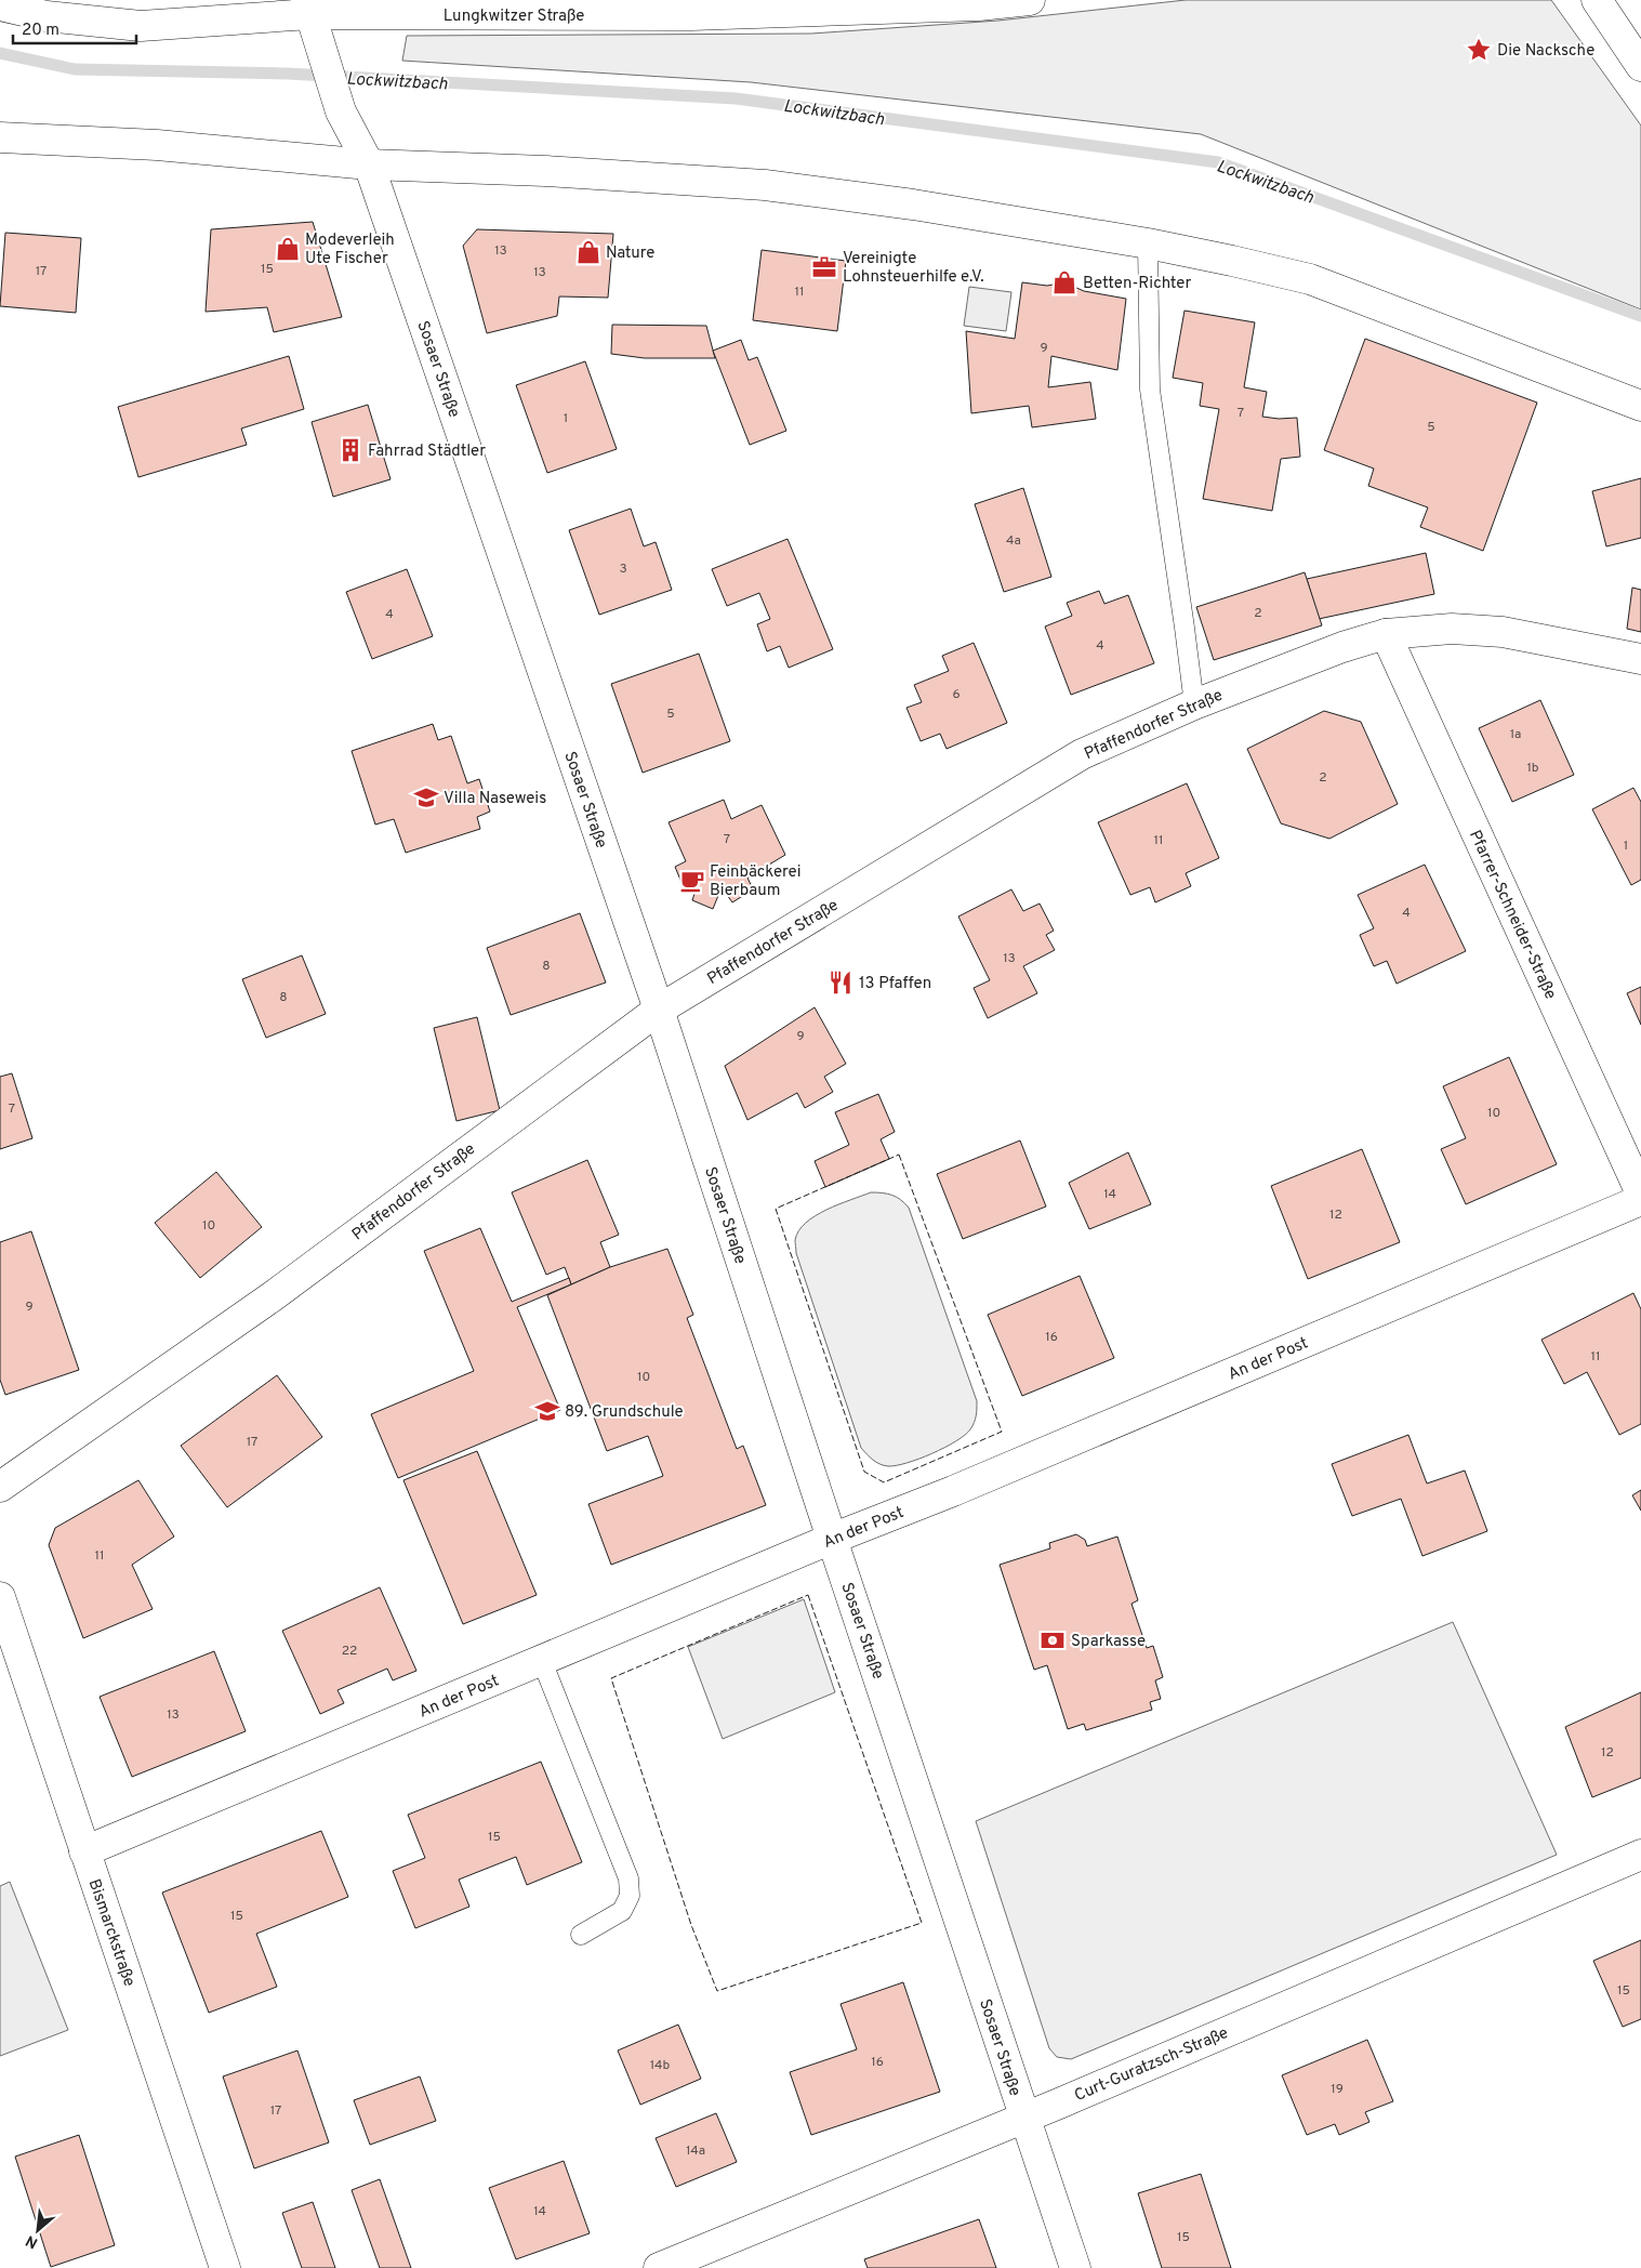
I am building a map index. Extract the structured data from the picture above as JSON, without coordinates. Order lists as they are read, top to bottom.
{
  "streets": {
    "street": [
      "Lungkwitzer Straße",
      "Sosaer Straße",
      "Pfaffendorfer Straße",
      "Pfarrer-Schneider-Straße",
      "An der Post",
      "Bismarckstraße",
      "Curt-Guratzsch-Straße"
    ]
  },
  "crossings": [
    ["Lungkwitzer Straße", "Sosaer Straße"],
    ["Sosaer Straße", "Pfaffendorfer Straße"],
    ["Sosaer Straße", "An der Post"],
    ["Sosaer Straße", "Curt-Guratzsch-Straße"],
    ["Pfaffendorfer Straße", "Pfarrer-Schneider-Straße"],
    ["An der Post", "Bismarckstraße"]
  ],
  "water": ["Lockwitzbach"],
  "places": {
    "place": ["Die Nacksche"],
    "shop": ["Modeverleih Ute Fischer", "Nature", "Betten-Richter"],
    "office": ["Vereinigte Lohnsteuerhilfe e.V."],
    "building": ["Fahrrad Städtler"],
    "school or university": ["Villa Naseweis", "89. Grundschule"],
    "cafe": ["Feinbäckerei Bierbaum"],
    "restaurant": ["13 Pfaffen"],
    "bank": ["Sparkasse"]
  },
  "house_numbers": [
    "13",
    "15",
    "17",
    "13",
    "11",
    "9",
    "7",
    "1",
    "5",
    "4a",
    "3",
    "2",
    "4",
    "4",
    "6",
    "5",
    "1a",
    "1b",
    "2",
    "7",
    "11",
    "1",
    "4",
    "13",
    "8",
    "8",
    "9",
    "7",
    "10",
    "14",
    "12",
    "10",
    "9",
    "16",
    "11",
    "10",
    "17",
    "11",
    "22",
    "13",
    "12",
    "15",
    "15",
    "15",
    "16",
    "14b",
    "19",
    "17",
    "14a",
    "14",
    "15"
  ],
  "scale_bar": "20 m",
  "north": "bottom left"
}
